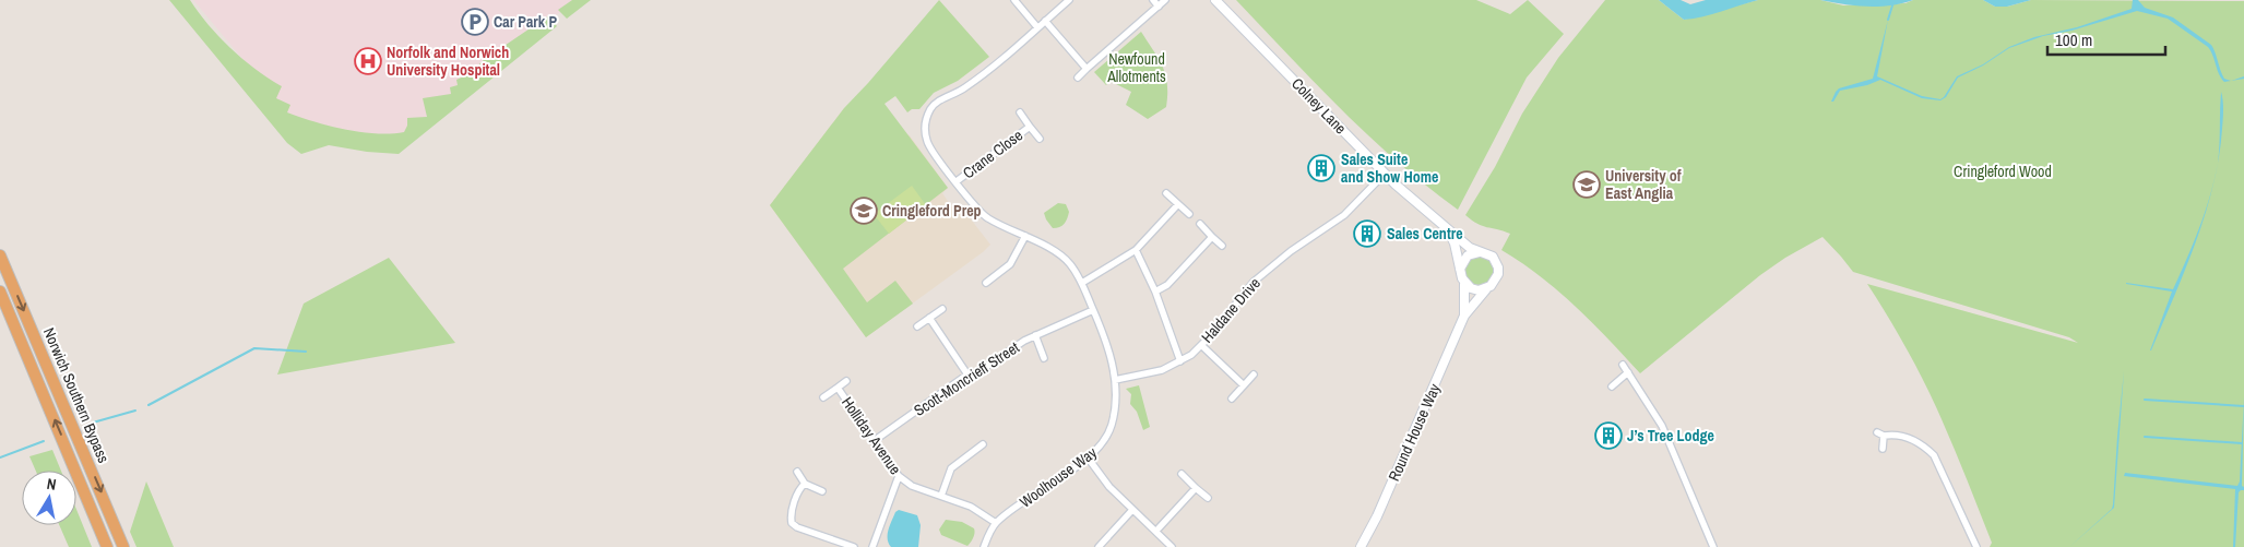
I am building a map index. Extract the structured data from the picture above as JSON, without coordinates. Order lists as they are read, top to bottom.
{
  "streets": {
    "highway": ["Norwich Southern Bypass"],
    "street": [
      "Colney Lane",
      "Crane Close",
      "Haldane Drive",
      "Scott-Moncrieff Street",
      "Round House Way",
      "Holliday Avenue",
      "Woolhouse Way"
    ]
  },
  "crossings": [
    ["Colney Lane", "Haldane Drive"],
    ["Colney Lane", "Round House Way"],
    ["Crane Close", "Woolhouse Way"],
    ["Haldane Drive", "Woolhouse Way"],
    ["Scott-Moncrieff Street", "Holliday Avenue"],
    ["Scott-Moncrieff Street", "Woolhouse Way"],
    ["Holliday Avenue", "Woolhouse Way"]
  ],
  "parks": ["Newfound Allotments", "Cringleford Wood"],
  "places": {
    "parking": ["Car Park P"],
    "hospital": ["Norfolk and Norwich University Hospital"],
    "building": ["Sales Suite and Show Home", "Sales Centre", "J’s Tree Lodge"],
    "school or university": ["University of East Anglia", "Cringleford Prep"]
  },
  "scale_bar": "100 m",
  "north": "top"
}
